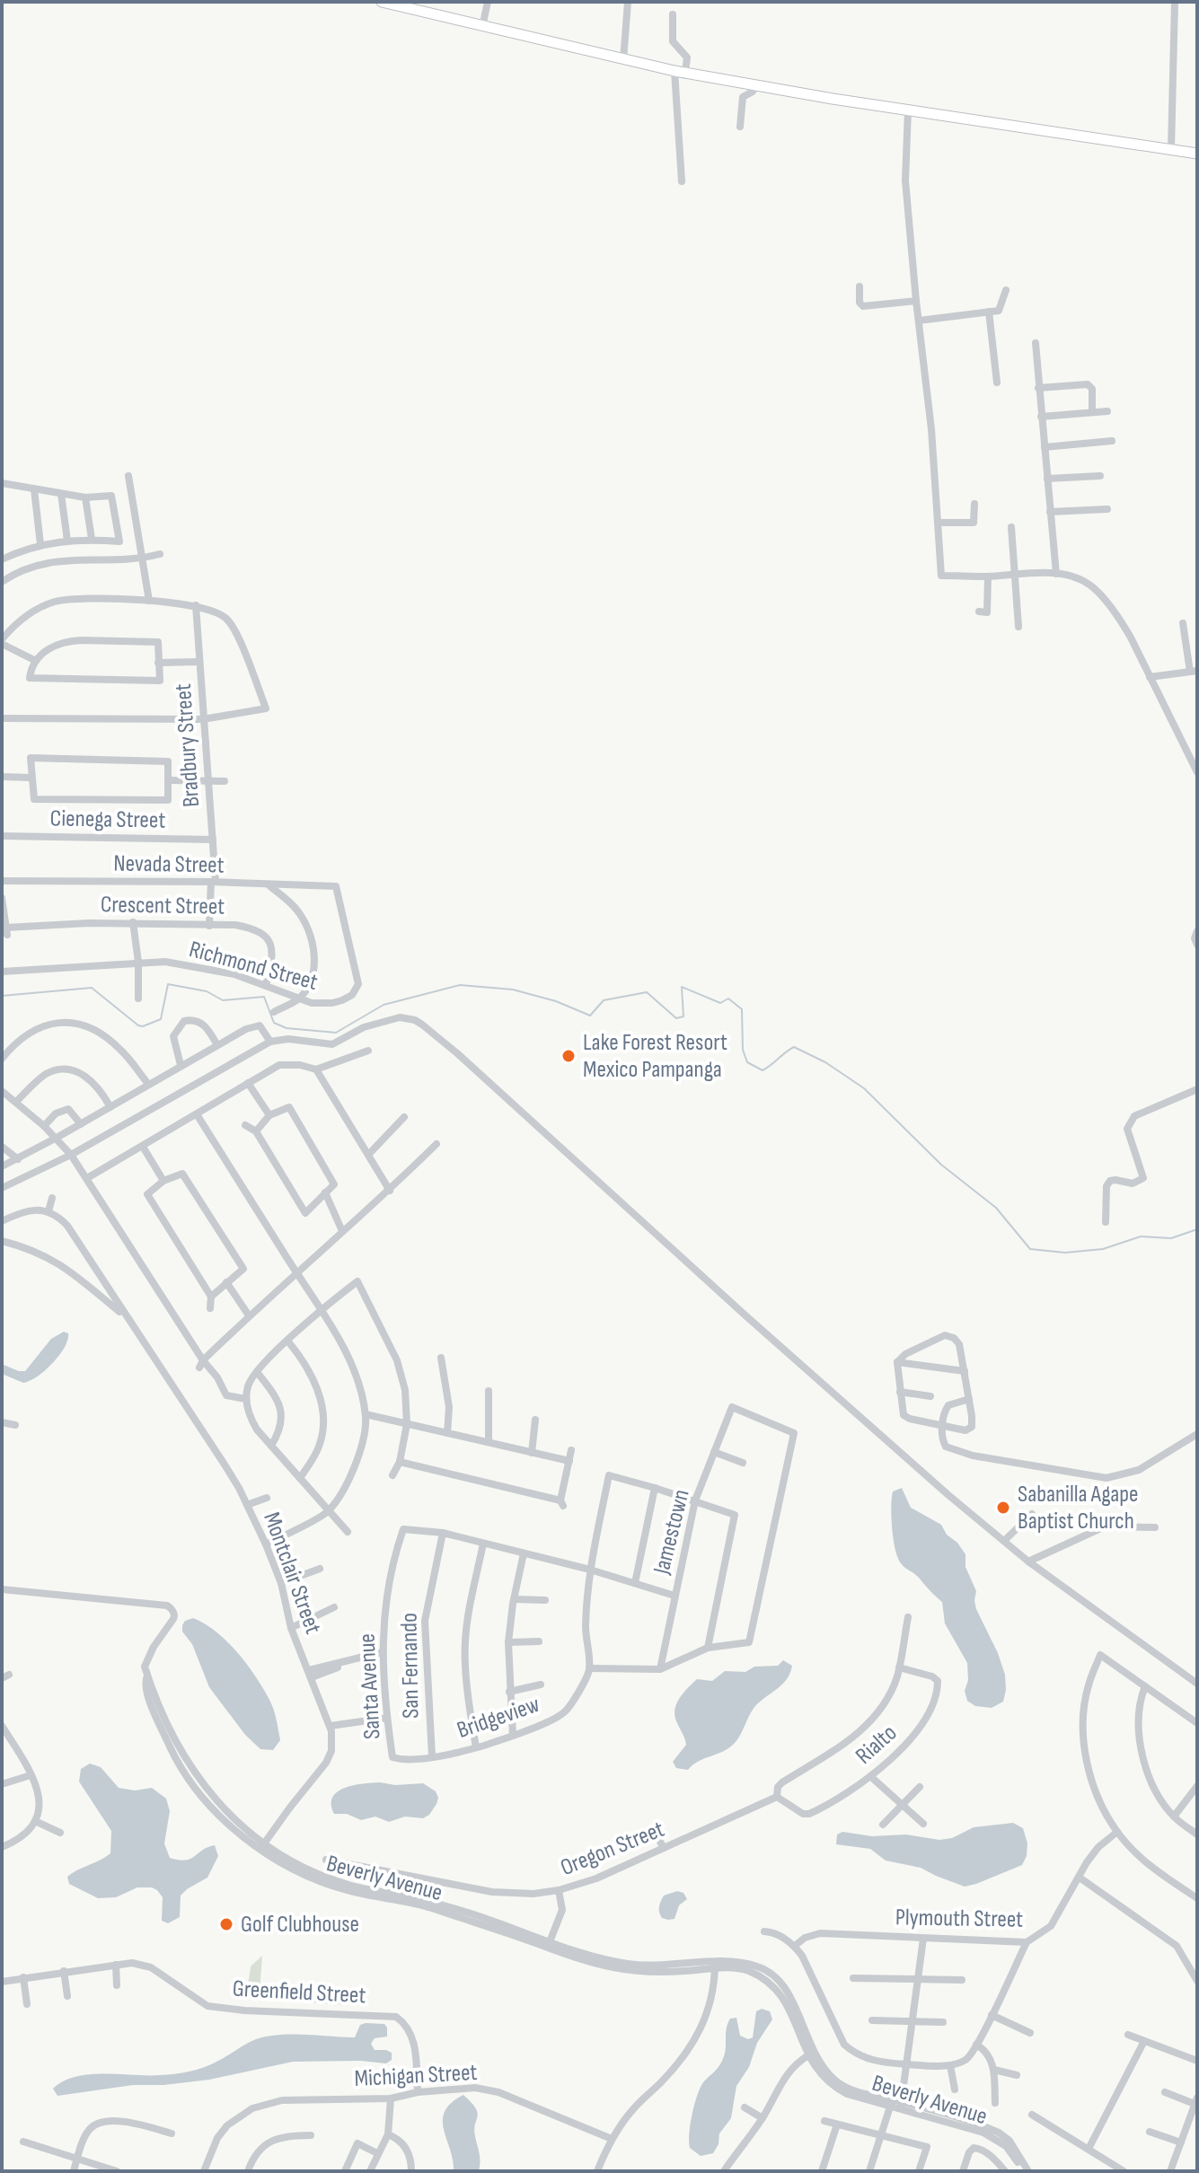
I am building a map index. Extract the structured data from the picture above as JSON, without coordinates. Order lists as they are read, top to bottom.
{
  "streets": {
    "street": [
      "Bradbury Street",
      "Cienega Street",
      "Nevada Street",
      "Crescent Street",
      "Richmond Street",
      "Jamestown",
      "Montclair Street",
      "San Fernando",
      "Santa Avenue",
      "Bridgeview",
      "Rialto",
      "Oregon Street",
      "Beverly Avenue",
      "Plymouth Street",
      "Greenfield Street",
      "Michigan Street"
    ]
  },
  "crossings": [
    ["Bradbury Street", "Cienega Street"],
    ["Bradbury Street", "Nevada Street"],
    ["Bradbury Street", "Crescent Street"],
    ["Nevada Street", "Richmond Street"],
    ["Crescent Street", "Richmond Street"],
    ["Montclair Street", "Beverly Avenue"],
    ["San Fernando", "Santa Avenue"],
    ["San Fernando", "Bridgeview"],
    ["Santa Avenue", "Bridgeview"],
    ["Rialto", "Oregon Street"],
    ["Greenfield Street", "Michigan Street"]
  ],
  "places": ["Lake Forest Resort Mexico Pampanga", "Sabanilla Agape Baptist Church", "Golf Clubhouse"]
}
